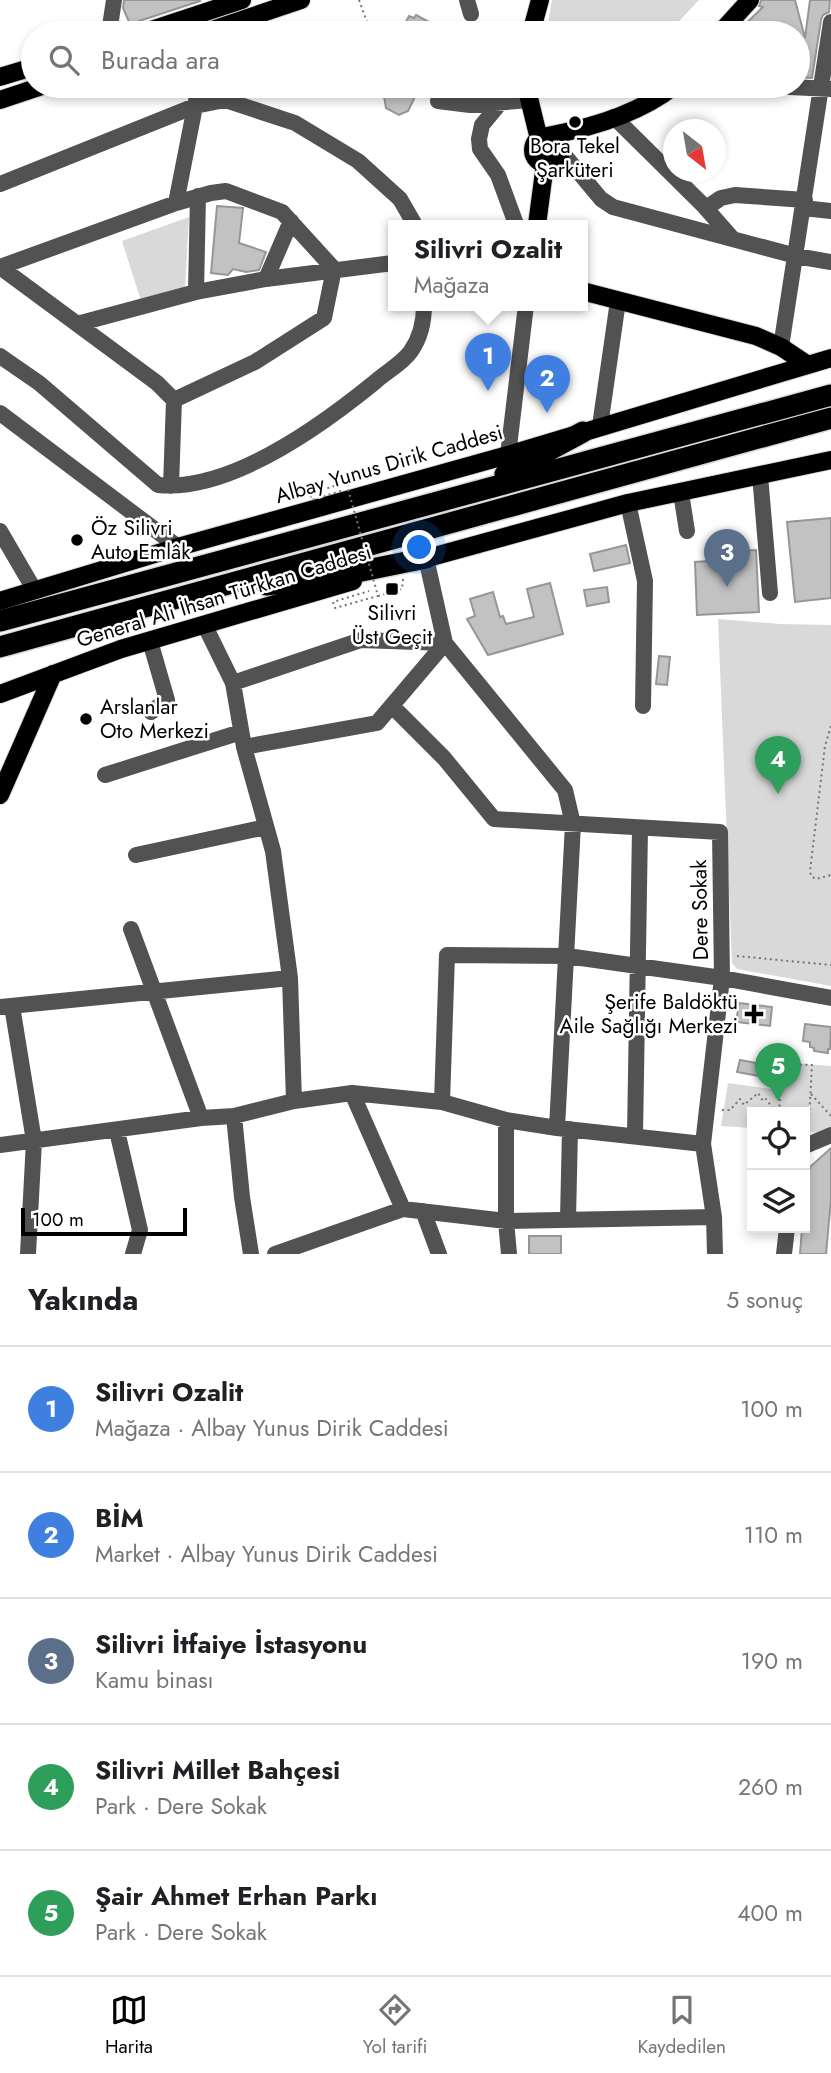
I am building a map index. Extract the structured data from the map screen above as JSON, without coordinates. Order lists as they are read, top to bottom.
{
  "streets": {
    "main road": ["Albay Yunus Dirik Caddesi", "General Ali İhsan Türkkan Caddesi"],
    "street": ["Dere Sokak"]
  },
  "places": {
    "other": ["Bora Tekel Şarküteri", "Öz Silivri Auto Emlâk", "Arslanlar Oto Merkezi"],
    "transit": ["Silivri Üst Geçit"],
    "health": ["Şerife Baldöktü Aile Sağlığı Merkezi"]
  },
  "scale_bar": "100 m",
  "north": "bottom right",
  "page": {
    "search": "Burada ara",
    "popup": ["Silivri Ozalit", "Mağaza"],
    "pins": [
      "1",
      "2",
      "3",
      "4",
      "5"
    ],
    "scale": "100 m",
    "heading": ["Yakında", "5 sonuç"],
    "list": [
      {
        "mark": "1",
        "name": "Silivri Ozalit",
        "note": "Mağaza · Albay Yunus Dirik Caddesi",
        "value": "100 m"
      },
      {
        "mark": "2",
        "name": "BİM",
        "note": "Market · Albay Yunus Dirik Caddesi",
        "value": "110 m"
      },
      {
        "mark": "3",
        "name": "Silivri İtfaiye İstasyonu",
        "note": "Kamu binası",
        "value": "190 m"
      },
      {
        "mark": "4",
        "name": "Silivri Millet Bahçesi",
        "note": "Park · Dere Sokak",
        "value": "260 m"
      },
      {
        "mark": "5",
        "name": "Şair Ahmet Erhan Parkı",
        "note": "Park · Dere Sokak",
        "value": "400 m"
      }
    ],
    "nav": ["Harita", "Yol tarifi", "Kaydedilen"]
  }
}
